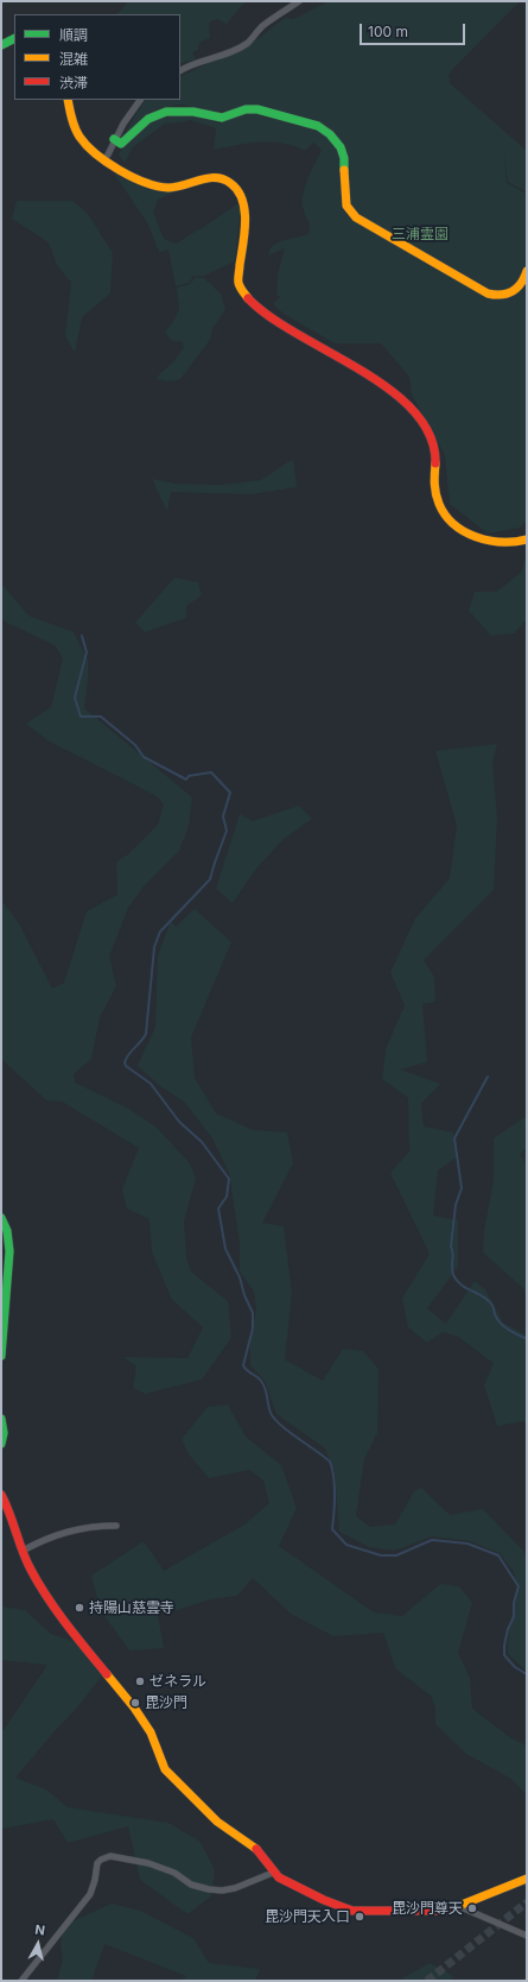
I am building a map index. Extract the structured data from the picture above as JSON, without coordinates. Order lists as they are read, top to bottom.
{
  "parks": ["三浦霊園"],
  "places": [
    "持陽山慈雲寺",
    "ゼネラル",
    "毘沙門",
    "毘沙門尊天",
    "毘沙門天入口"
  ],
  "legend": ["順調", "混雑", "渋滞"],
  "scale_bar": "100 m",
  "north": "top"
}
